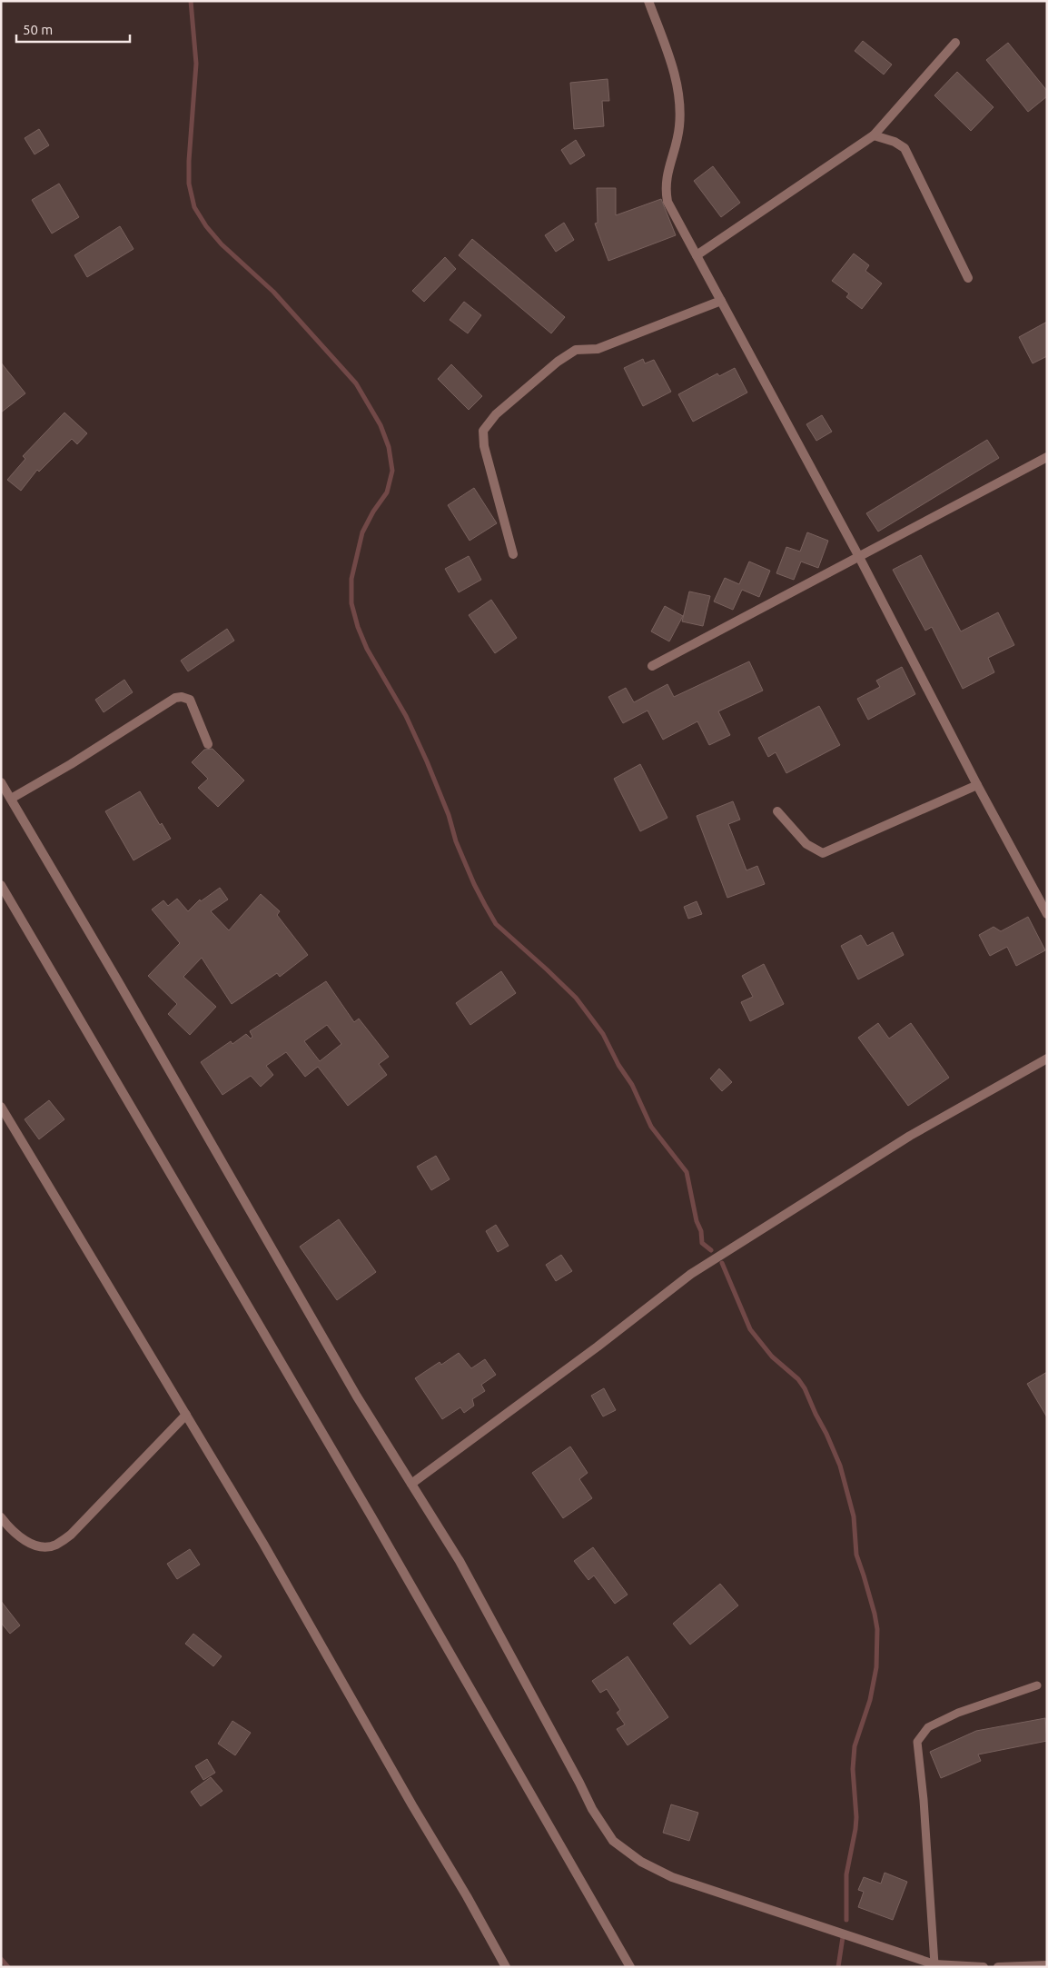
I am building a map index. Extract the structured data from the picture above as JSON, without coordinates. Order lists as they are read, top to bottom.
{
  "scale_bar": "50 m"
}
